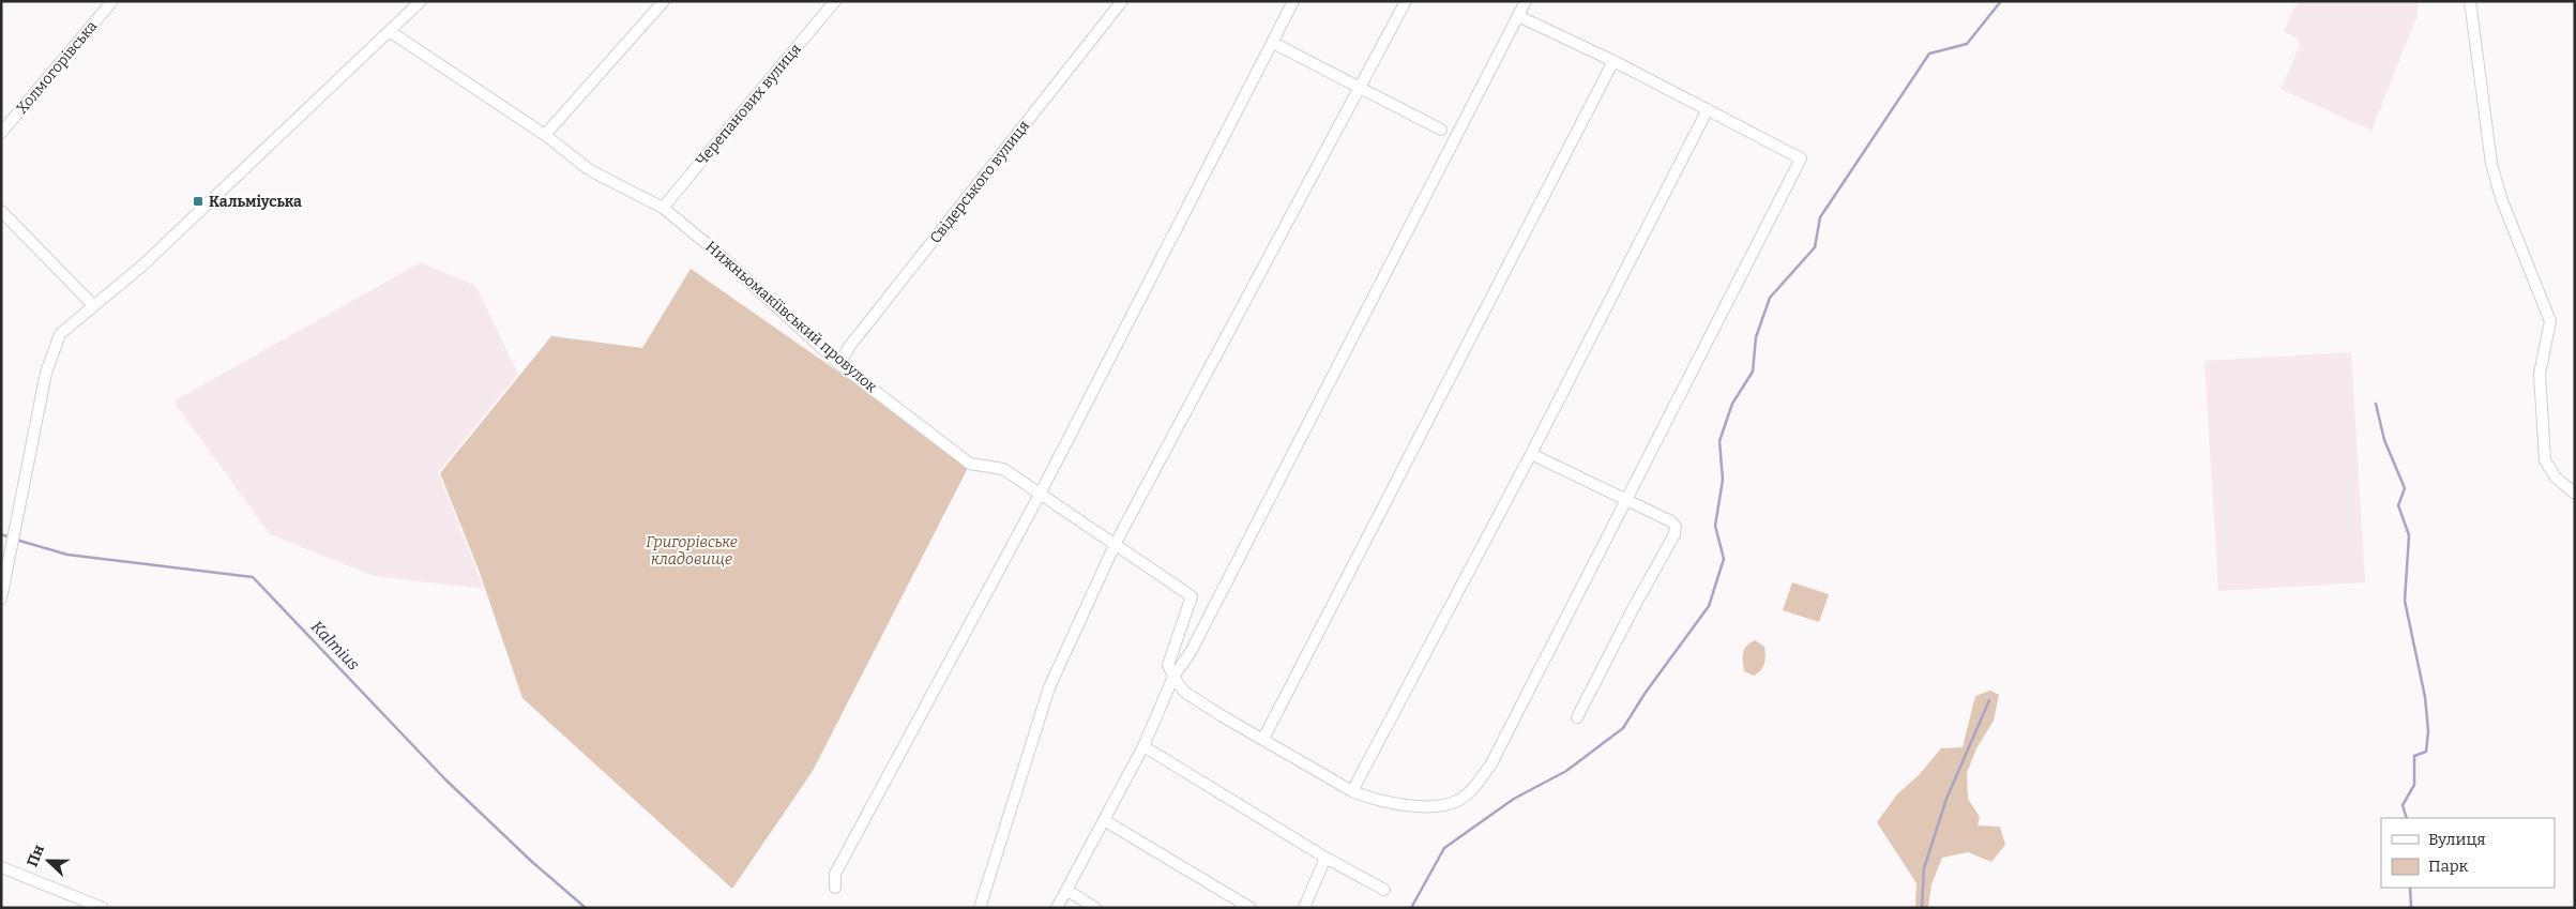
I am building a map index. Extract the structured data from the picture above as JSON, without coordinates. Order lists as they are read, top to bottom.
{
  "streets": {
    "street": [
      "Холмогорівська",
      "Черепанових вулиця",
      "Свiдерського вулиця",
      "Нижньомакіївський провулок"
    ]
  },
  "crossings": [
    ["Черепанових вулиця", "Нижньомакіївський провулок"],
    ["Свiдерського вулиця", "Нижньомакіївський провулок"]
  ],
  "water": ["Kalmius"],
  "parks": ["Григорівське кладовище"],
  "places": {
    "transit": ["Кальміуська"]
  },
  "legend": ["Вулиця", "Парк"],
  "north": "left"
}
